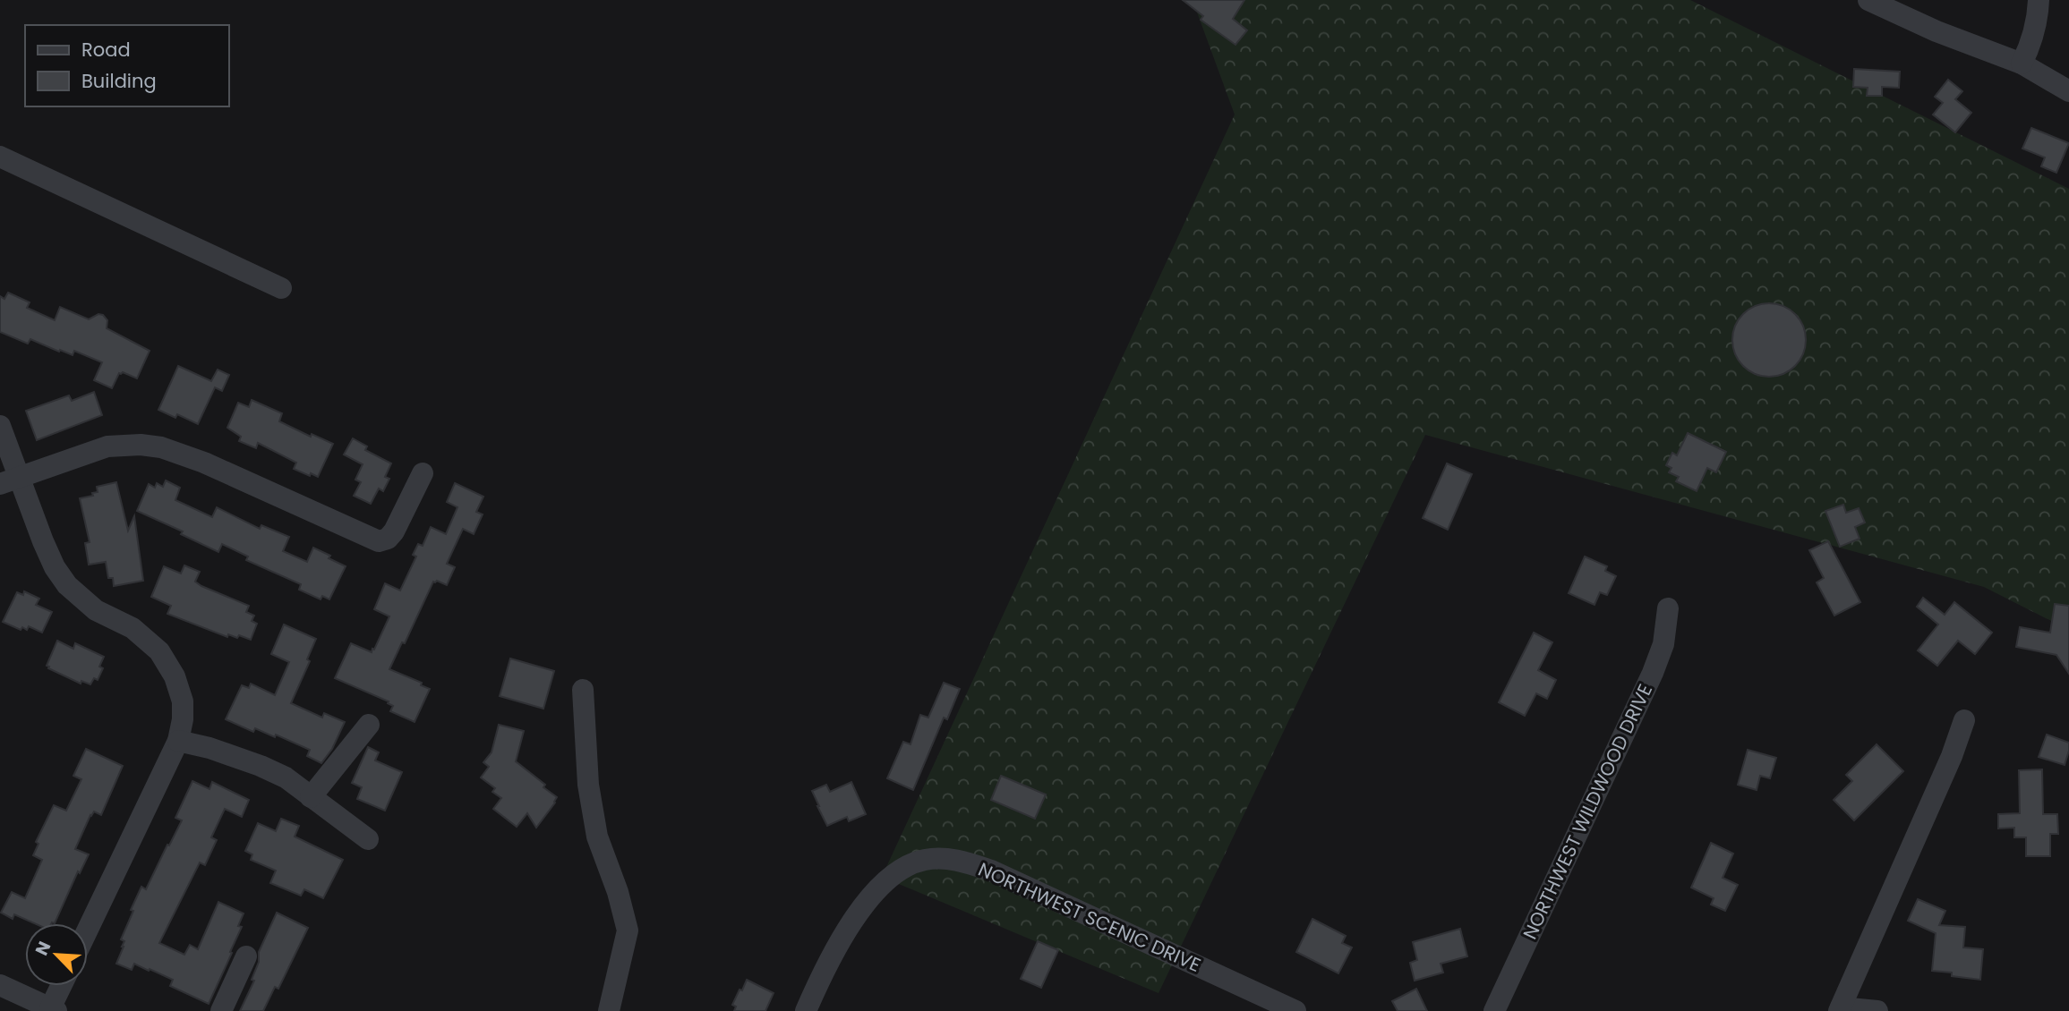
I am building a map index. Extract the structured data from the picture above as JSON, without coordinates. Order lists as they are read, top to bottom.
{
  "streets": {
    "street": ["NORTHWEST WILDWOOD DRIVE", "NORTHWEST SCENIC DRIVE"]
  },
  "legend": ["Road", "Building"],
  "north": "top left"
}
